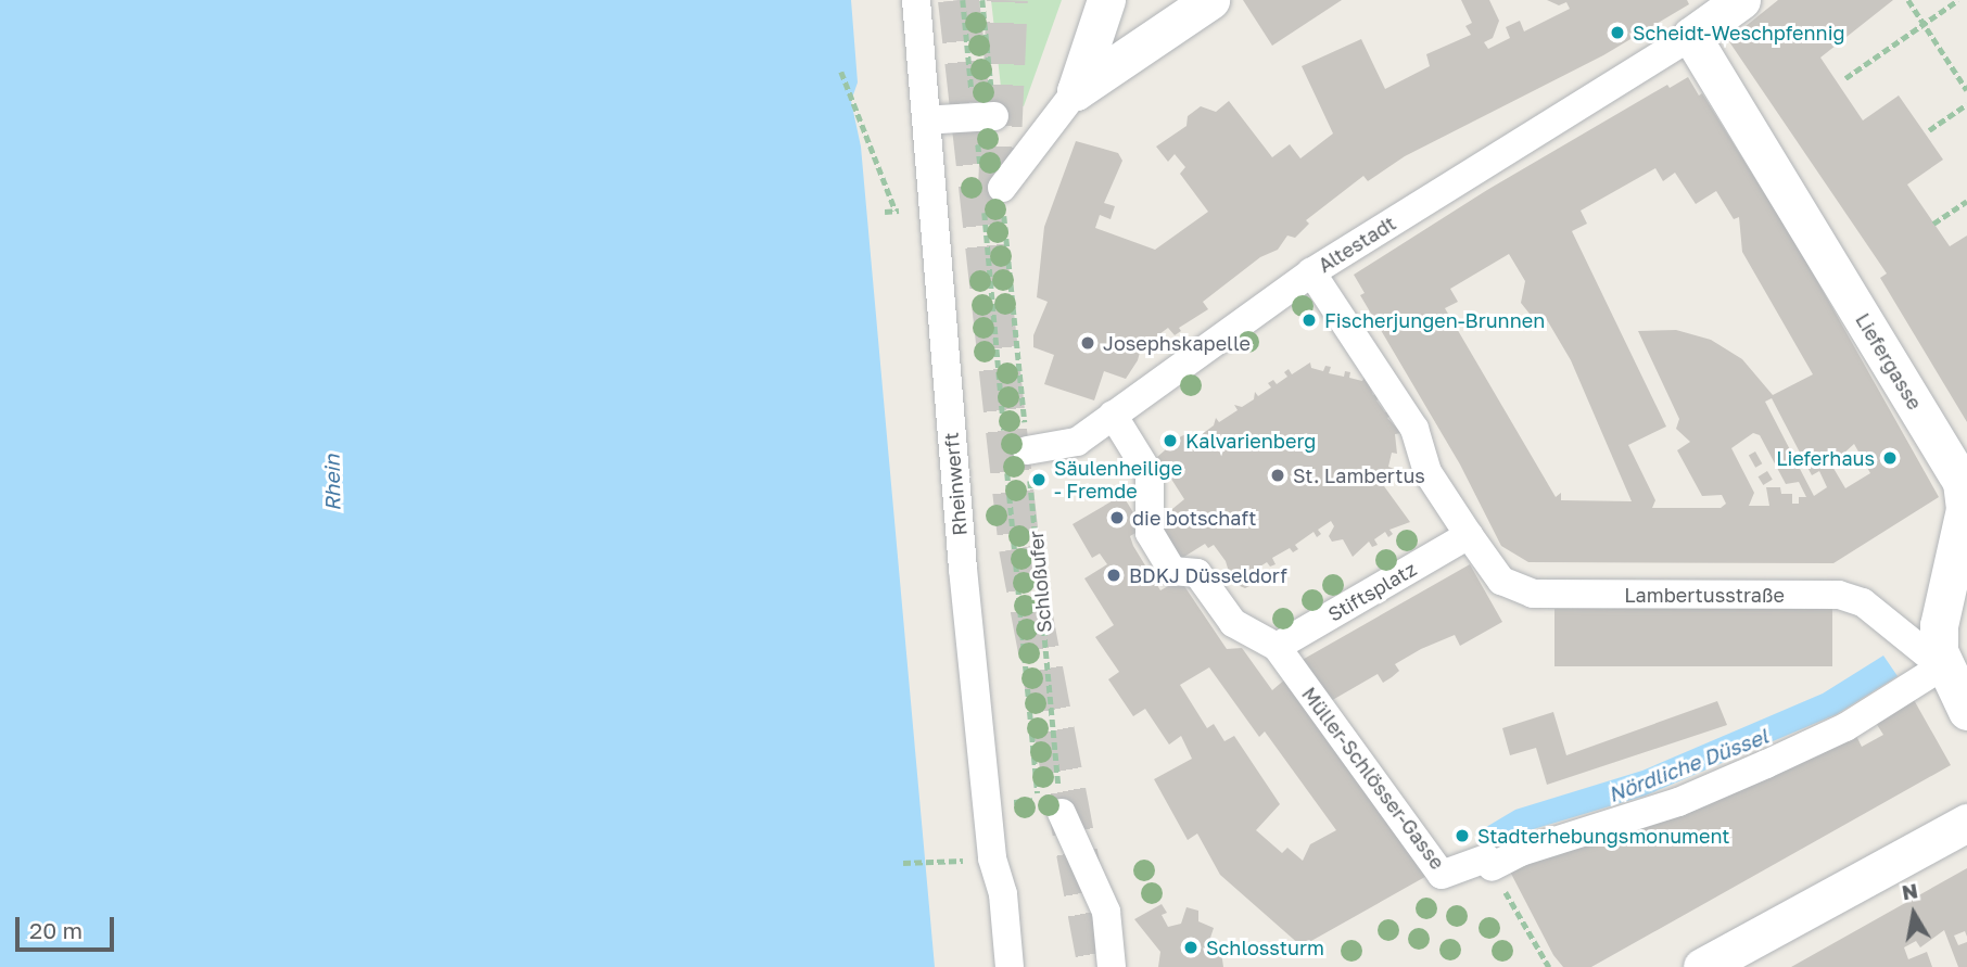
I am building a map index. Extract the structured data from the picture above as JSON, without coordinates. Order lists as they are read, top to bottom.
{
  "streets": {
    "street": [
      "Altestadt",
      "Liefergasse",
      "Rheinwerft",
      "Stiftsplatz",
      "Lambertusstraße",
      "Müller-Schlösser-Gasse"
    ],
    "path": ["Schloßufer"]
  },
  "crossings": [
    ["Altestadt", "Liefergasse"],
    ["Altestadt", "Schloßufer"],
    ["Liefergasse", "Lambertusstraße"],
    ["Stiftsplatz", "Lambertusstraße"],
    ["Stiftsplatz", "Müller-Schlösser-Gasse"]
  ],
  "water": ["Rhein", "Nördliche Düssel"],
  "places": [
    "Scheidt-Weschpfennig",
    "Fischerjungen-Brunnen",
    "Josephskapelle",
    "Kalvarienberg",
    "Lieferhaus",
    "St. Lambertus",
    "Säulenheilige - Fremde",
    "die botschaft",
    "BDKJ Düsseldorf",
    "Stadterhebungsmonument",
    "Schlossturm"
  ],
  "scale_bar": "20 m",
  "north": "top"
}
